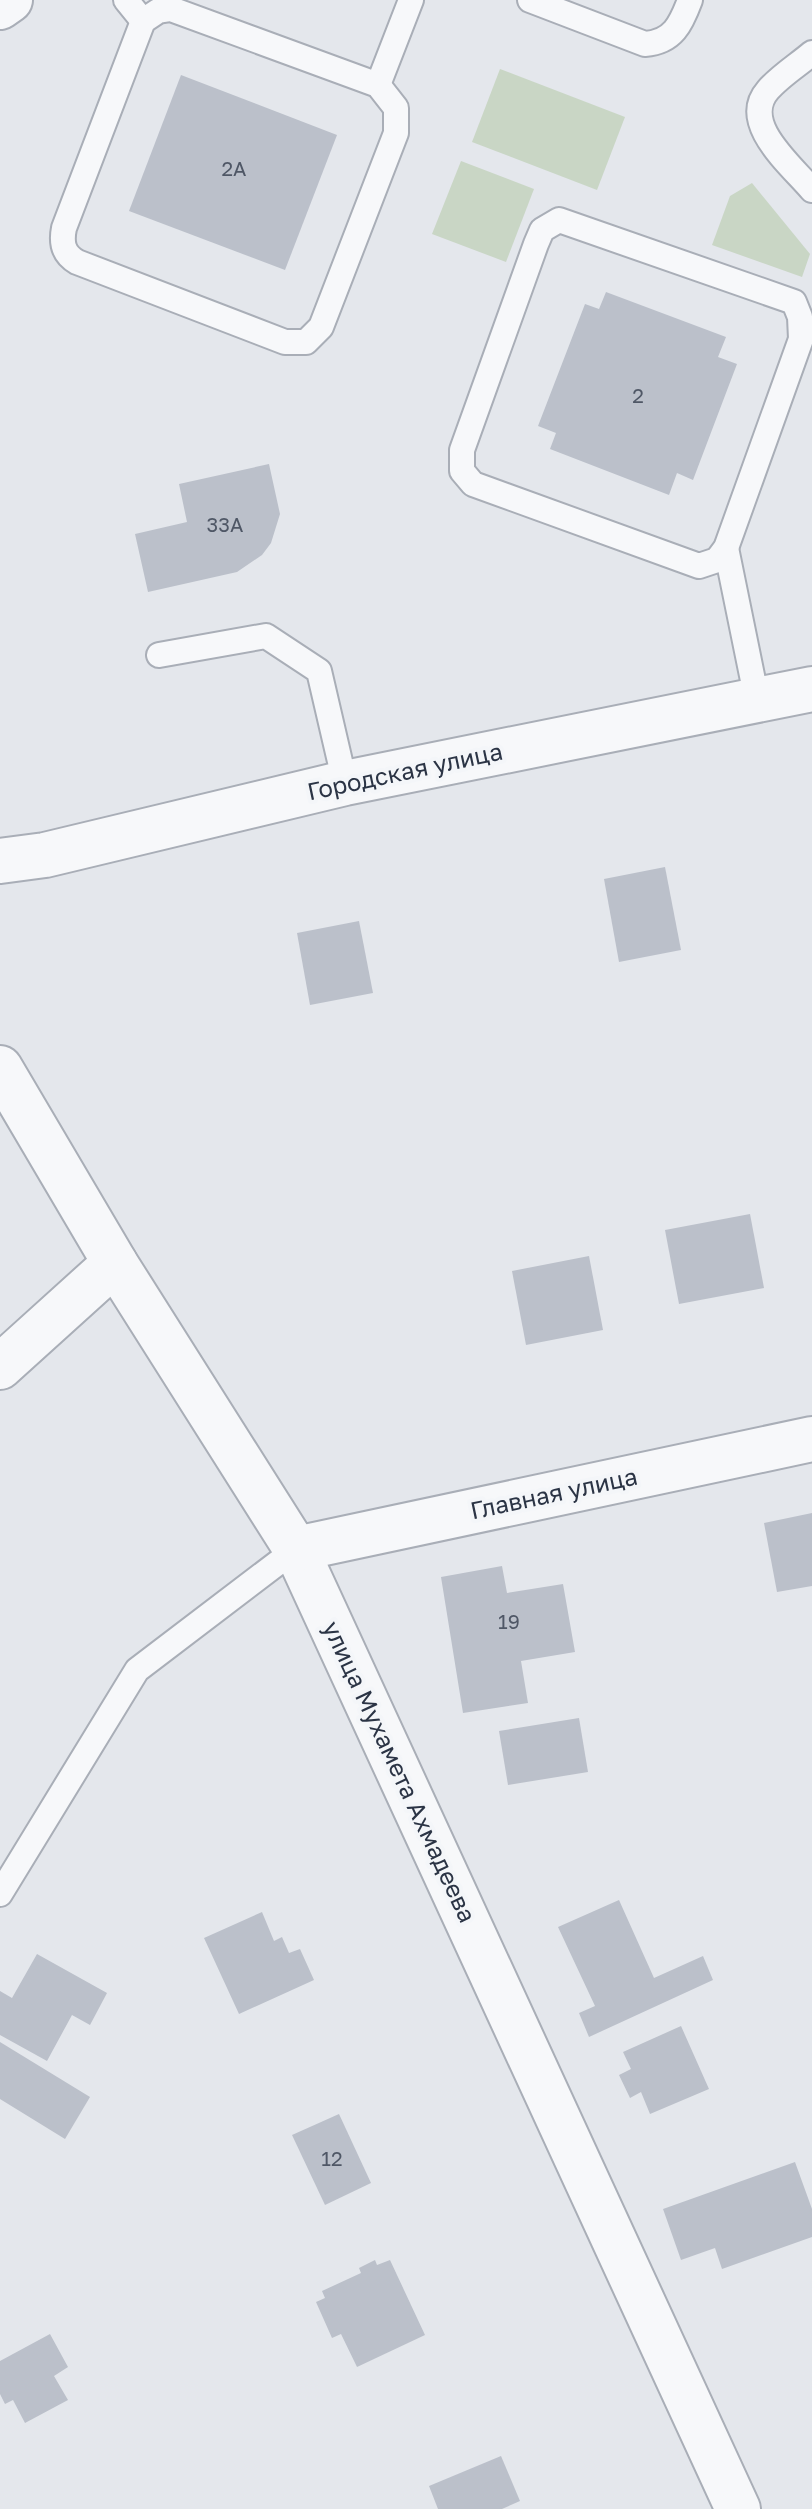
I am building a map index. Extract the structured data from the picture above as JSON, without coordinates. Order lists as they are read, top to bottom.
{
  "streets": {
    "street": ["Городская улица", "Главная улица", "улица Мухамета Ахмадеева"]
  },
  "crossings": [
    ["Главная улица", "улица Мухамета Ахмадеева"]
  ],
  "house_numbers": [
    "2А",
    "2",
    "33А",
    "19",
    "12"
  ]
}
